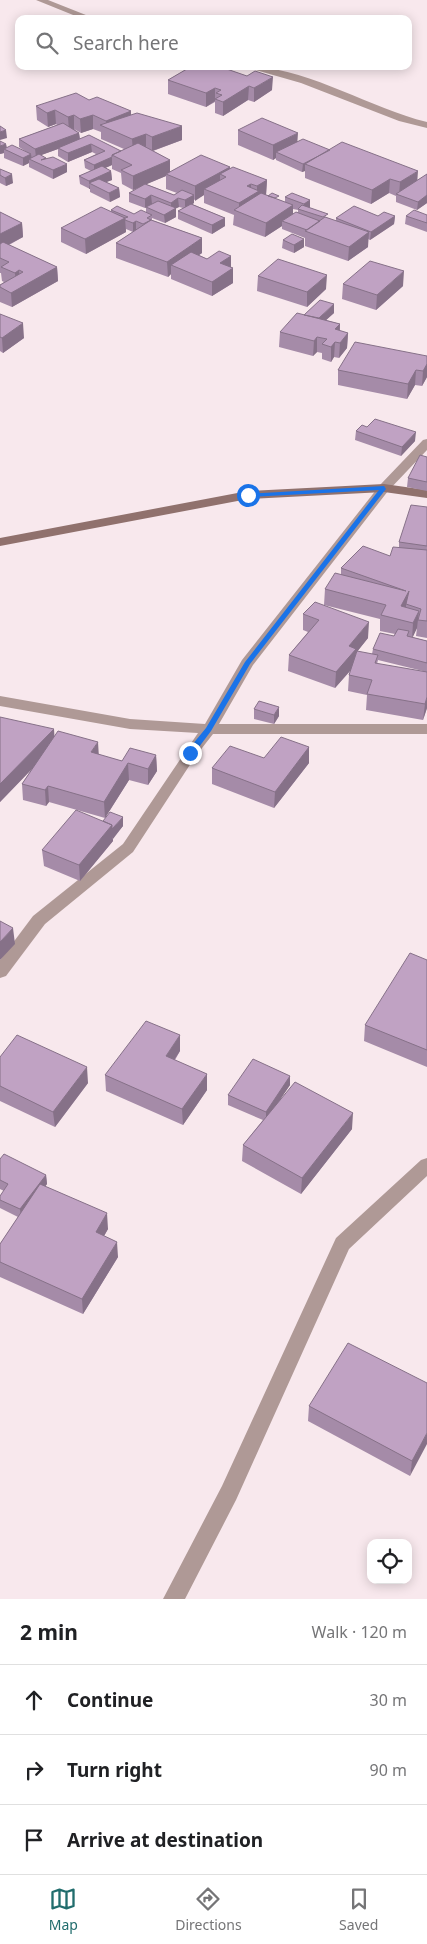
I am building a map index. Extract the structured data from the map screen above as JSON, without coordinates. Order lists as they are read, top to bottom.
{
  "page": {
    "search": "Search here",
    "heading": ["2 min", "Walk · 120 m"],
    "list": [
      ["Continue", "30 m"],
      ["Turn right", "90 m"],
      "Arrive at destination"
    ],
    "nav": ["Map", "Directions", "Saved"]
  }
}
